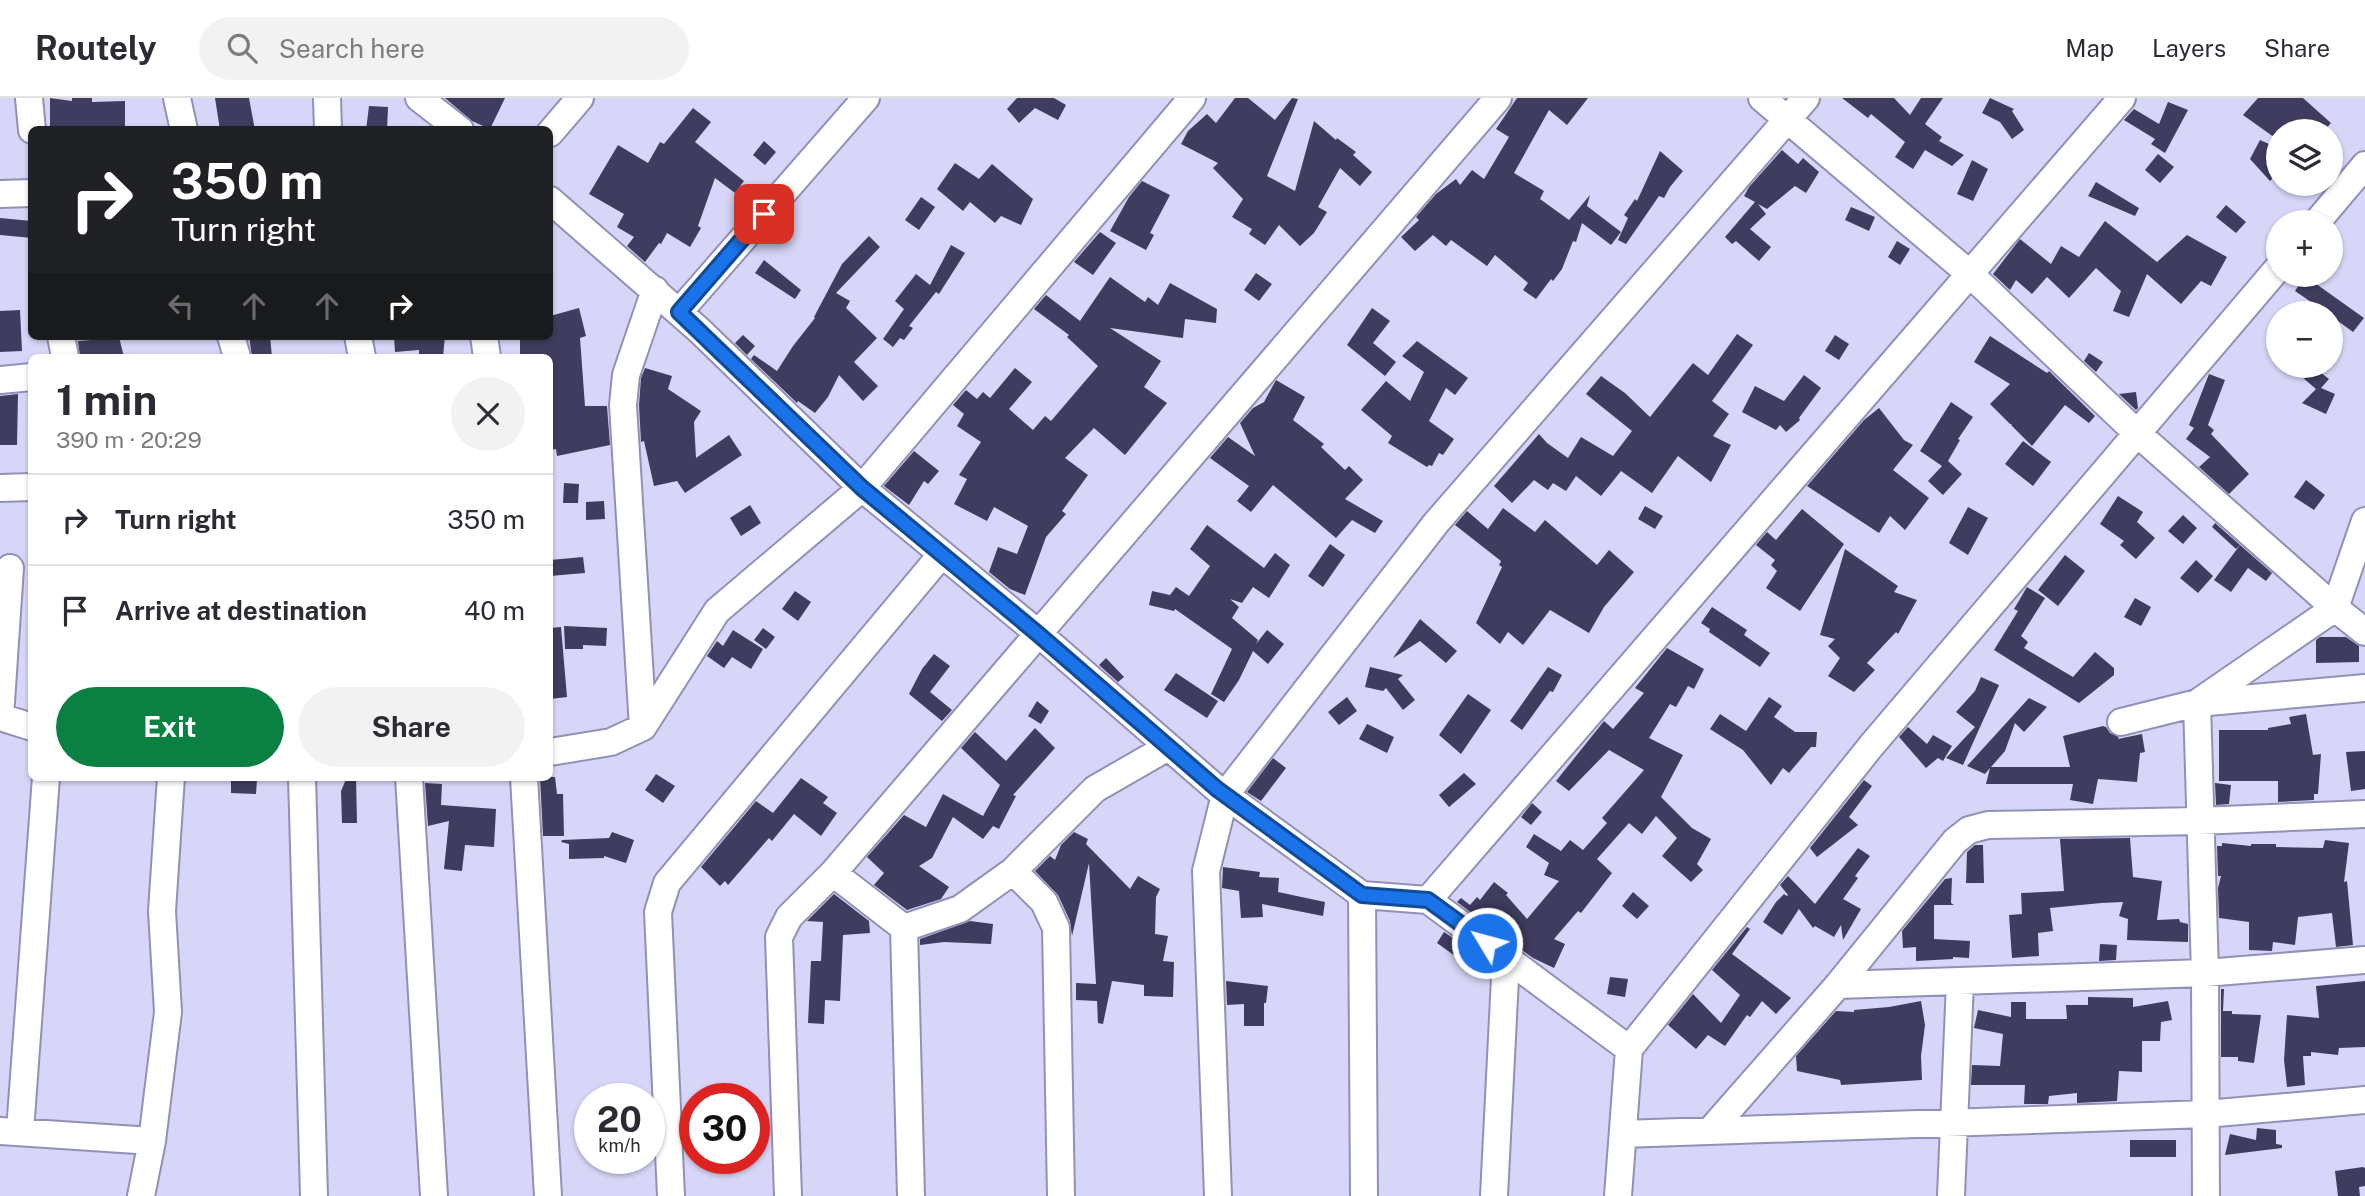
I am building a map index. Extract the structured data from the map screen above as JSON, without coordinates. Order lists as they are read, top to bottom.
{
  "page": {
    "header": "Routely",
    "search": "Search here",
    "nav": ["Map", "Layers", "Share"],
    "map_buttons": ["+", "−"],
    "turn": ["350 m", "Turn right"],
    "heading": ["1 min", "390 m · 20:29"],
    "list": [
      {
        "name": "Turn right",
        "value": "350 m"
      },
      {
        "name": "Arrive at destination",
        "value": "40 m"
      }
    ],
    "buttons": ["Exit", "Share"],
    "speed": "20 km/h",
    "limit": "30"
  }
}
